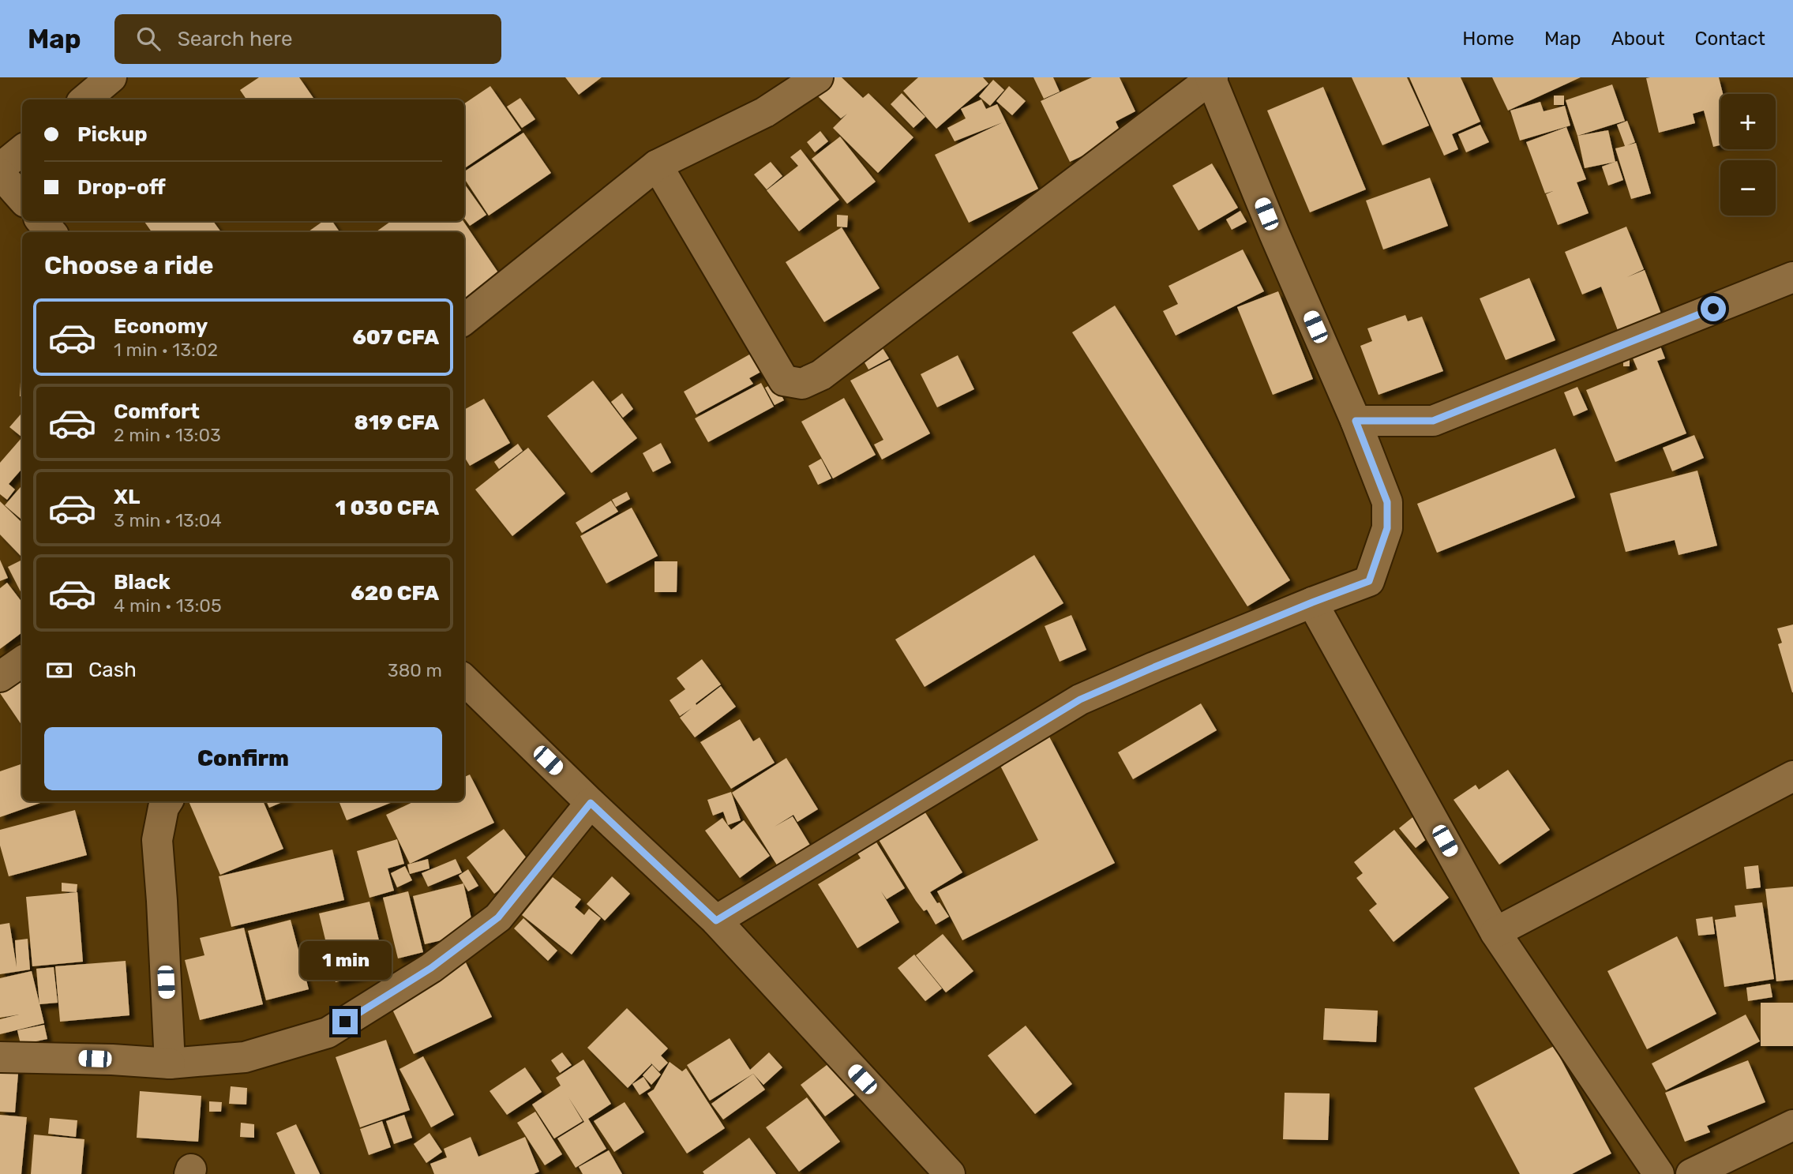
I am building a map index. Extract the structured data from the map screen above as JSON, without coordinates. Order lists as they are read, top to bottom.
{
  "page": {
    "header": "Map",
    "search": "Search here",
    "nav": [
      "Home",
      "Map",
      "About",
      "Contact"
    ],
    "map_buttons": ["+", "−"],
    "banner": ["Pickup", "Drop-off"],
    "heading": "Choose a ride",
    "list": [
      {
        "name": "Economy",
        "note": "1 min · 13:02",
        "value": "607 CFA"
      },
      {
        "name": "Comfort",
        "note": "2 min · 13:03",
        "value": "819 CFA"
      },
      {
        "name": "XL",
        "note": "3 min · 13:04",
        "value": "1 030 CFA"
      },
      {
        "name": "Black",
        "note": "4 min · 13:05",
        "value": "620 CFA"
      }
    ],
    "pay": ["Cash", "380 m"],
    "buttons": "Confirm",
    "bubble": "1 min"
  }
}
